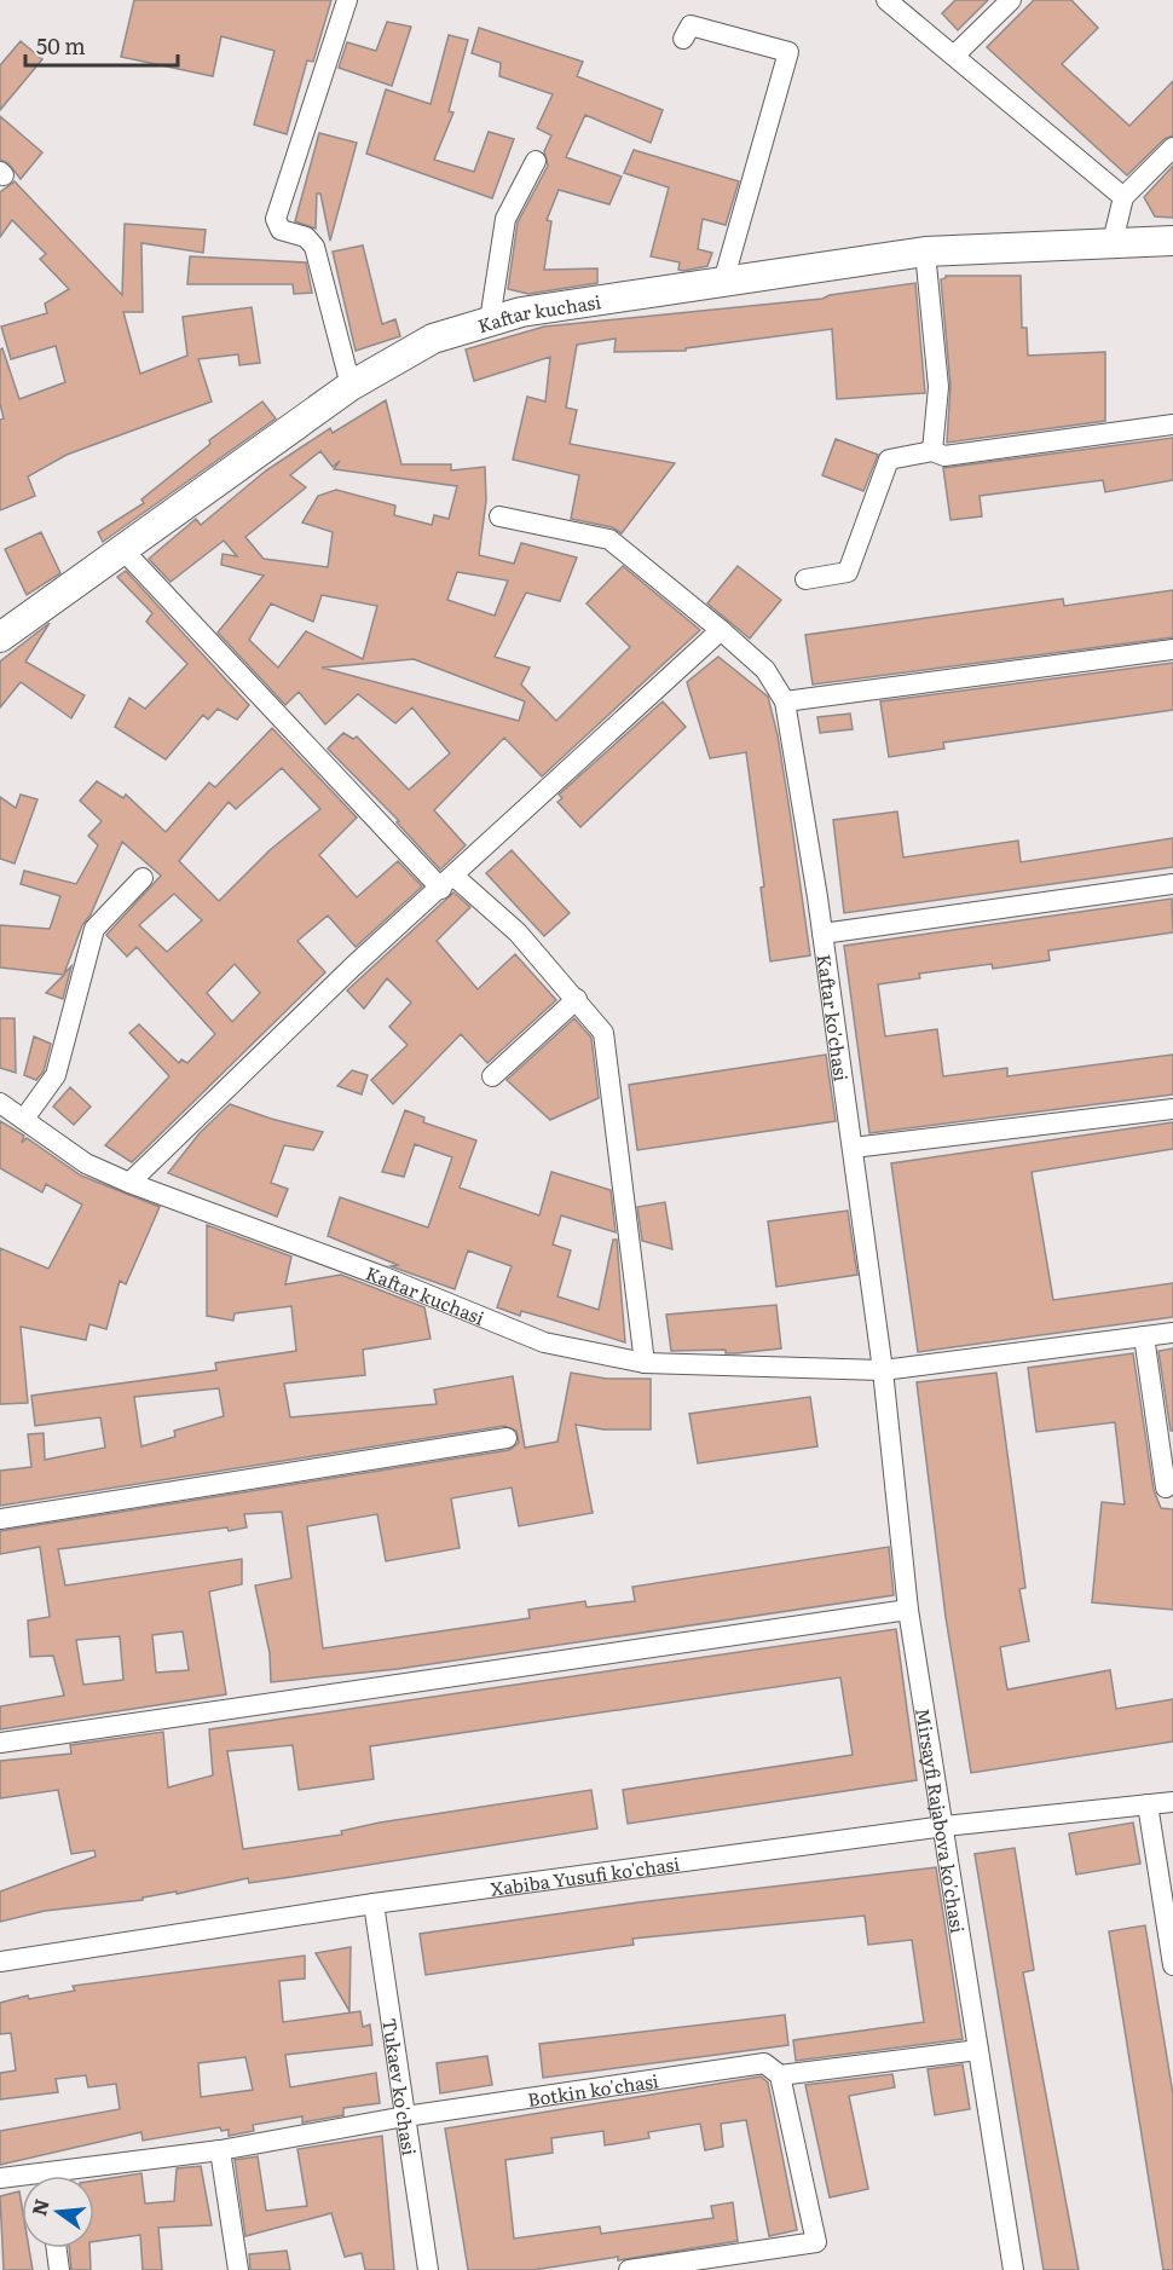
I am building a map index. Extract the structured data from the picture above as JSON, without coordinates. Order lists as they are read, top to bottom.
{
  "streets": {
    "street": [
      "Kaftar kuchasi",
      "Kaftar ko'chasi",
      "Mirsayfi Rajabova ko'chasi",
      "Xabiba Yusufi ko'chasi",
      "Tukaev ko'chasi",
      "Botkin ko'chasi"
    ]
  },
  "crossings": [
    ["Kaftar kuchasi", "Kaftar ko'chasi"],
    ["Kaftar kuchasi", "Mirsayfi Rajabova ko'chasi"],
    ["Kaftar ko'chasi", "Mirsayfi Rajabova ko'chasi"],
    ["Mirsayfi Rajabova ko'chasi", "Xabiba Yusufi ko'chasi"],
    ["Mirsayfi Rajabova ko'chasi", "Botkin ko'chasi"],
    ["Xabiba Yusufi ko'chasi", "Tukaev ko'chasi"],
    ["Tukaev ko'chasi", "Botkin ko'chasi"]
  ],
  "scale_bar": "50 m",
  "north": "left"
}
